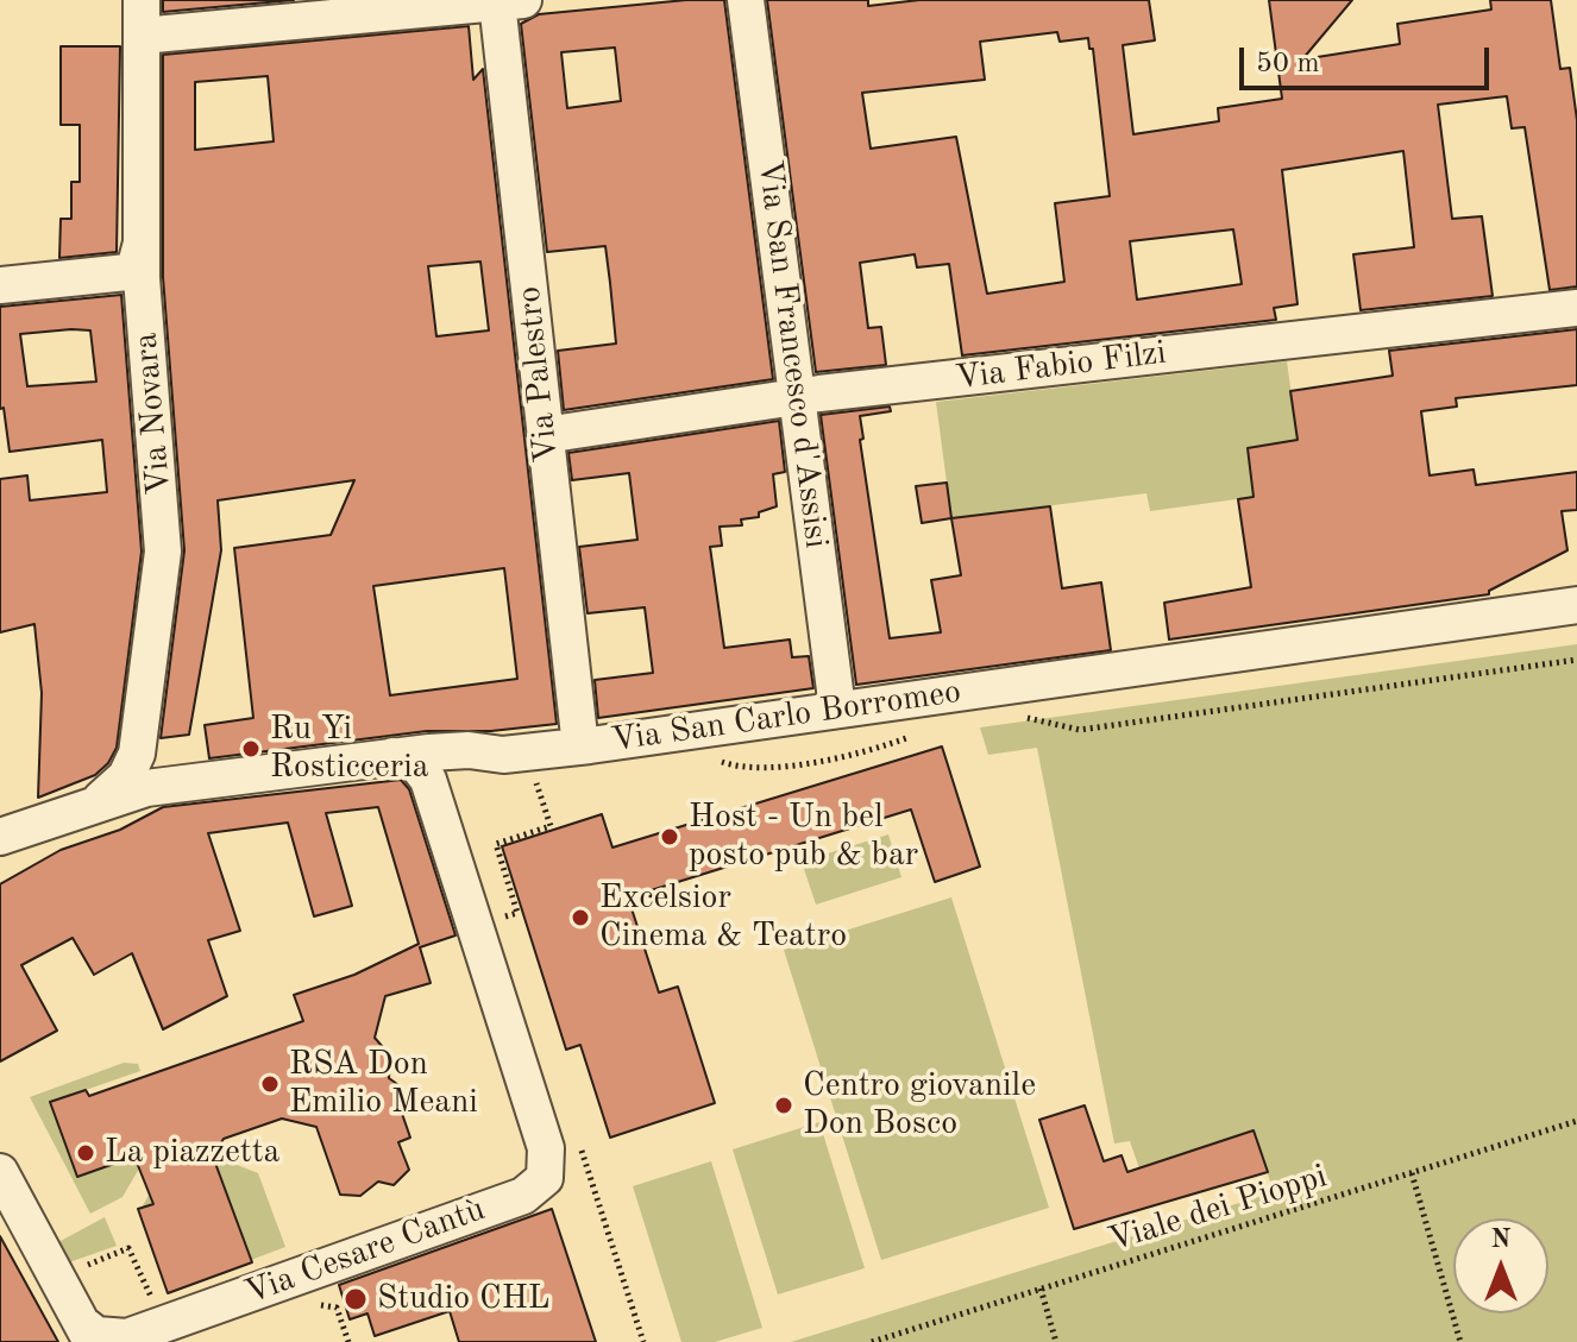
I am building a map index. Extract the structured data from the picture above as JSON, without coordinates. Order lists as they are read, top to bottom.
{
  "streets": {
    "street": [
      "Via San Francesco d'Assisi",
      "Via Fabio Filzi",
      "Via Palestro",
      "Via Novara",
      "Via San Carlo Borromeo",
      "Via Cesare Cantù"
    ],
    "path": ["Viale dei Pioppi"]
  },
  "crossings": [
    ["Via San Francesco d'Assisi", "Via Fabio Filzi"],
    ["Via San Francesco d'Assisi", "Via San Carlo Borromeo"],
    ["Via Fabio Filzi", "Via Palestro"],
    ["Via Palestro", "Via San Carlo Borromeo"],
    ["Via Novara", "Via San Carlo Borromeo"]
  ],
  "places": [
    "Ru Yi Rosticceria",
    "Host - Un bel posto pub & bar",
    "Excelsior Cinema & Teatro",
    "RSA Don Emilio Meani",
    "Centro giovanile Don Bosco",
    "La piazzetta",
    "Studio CHL"
  ],
  "scale_bar": "50 m",
  "north": "top"
}
